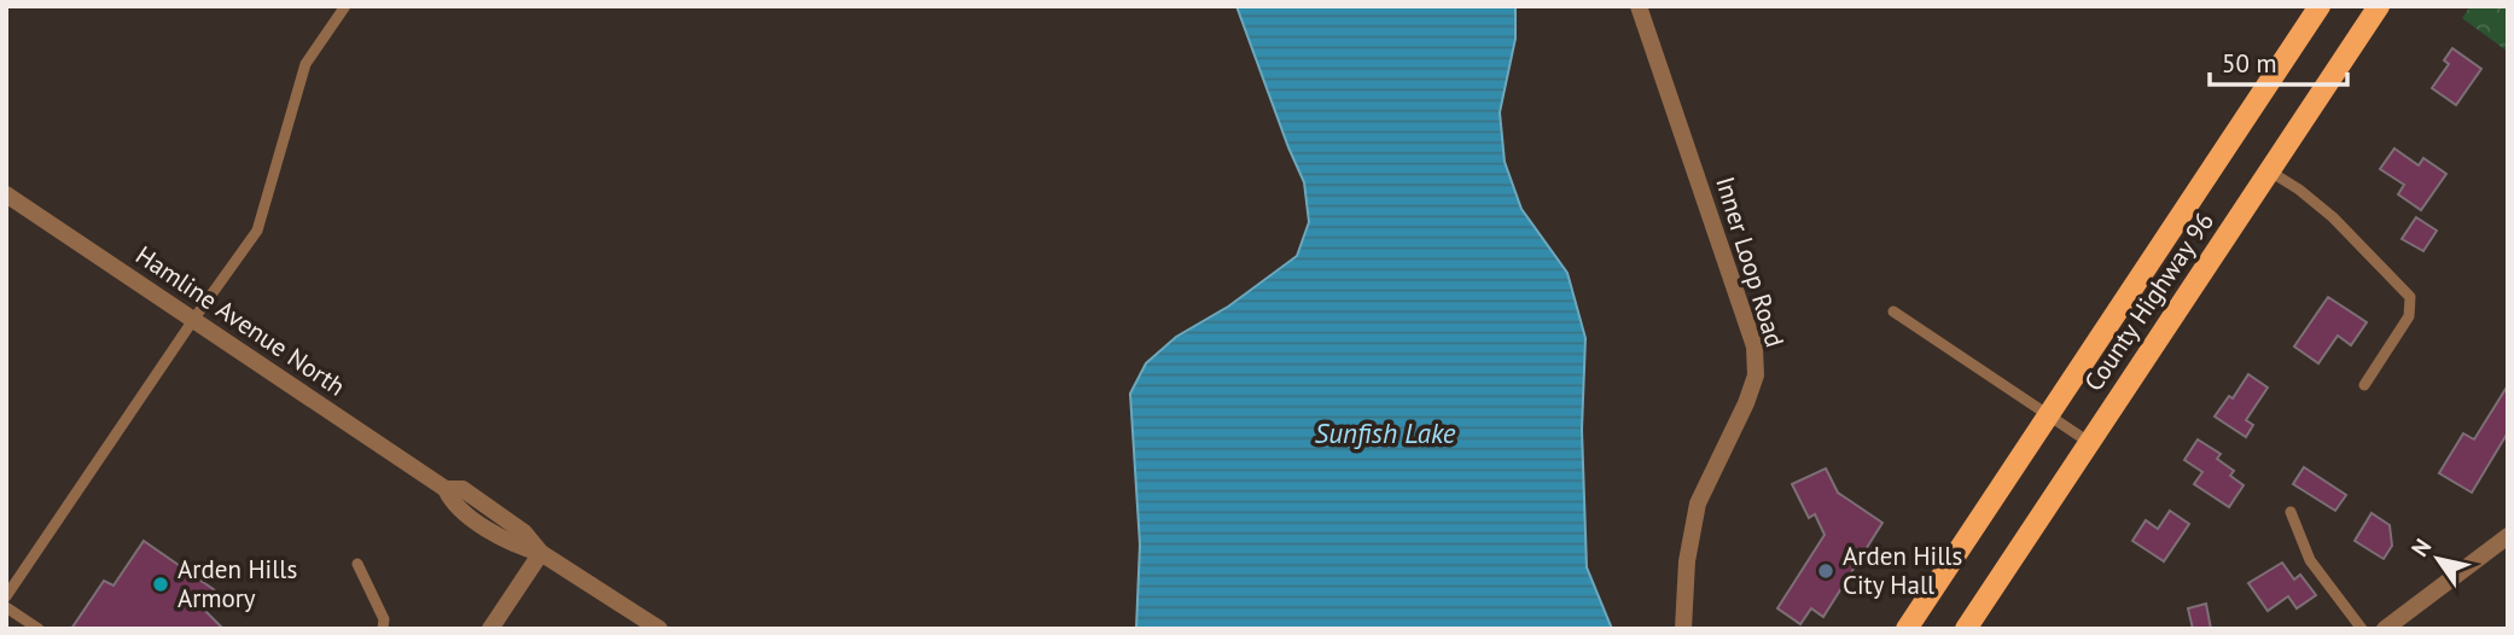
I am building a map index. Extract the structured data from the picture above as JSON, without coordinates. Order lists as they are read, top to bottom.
{
  "streets": {
    "main road": ["County Highway 96"],
    "street": ["Inner Loop Road", "Hamline Avenue North"]
  },
  "water": ["Sunfish Lake"],
  "places": ["Arden Hills City Hall", "Arden Hills Armory"],
  "scale_bar": "50 m",
  "north": "top left"
}
